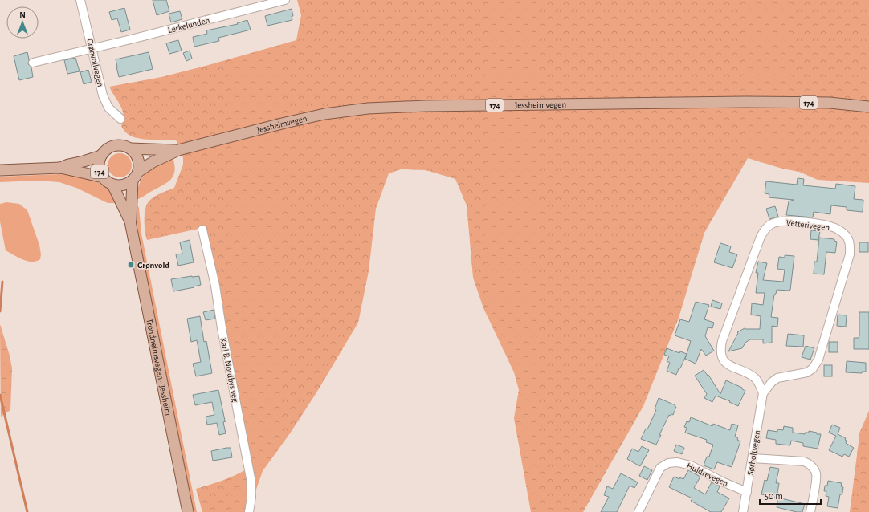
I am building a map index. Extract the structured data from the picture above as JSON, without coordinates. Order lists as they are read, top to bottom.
{
  "streets": {
    "main road": ["174", "Jessheimvegen", "Trondheimsvegen - Jessheim"],
    "street": [
      "Lerkelunden",
      "Grønvollvegen",
      "Vetterivegen",
      "Karl B. Nordbys veg",
      "Sørholtvegen",
      "Huldrevegen"
    ]
  },
  "crossings": [
    ["Lerkelunden", "Grønvollvegen"],
    ["174", "Jessheimvegen"],
    ["174", "Trondheimsvegen - Jessheim"],
    ["Jessheimvegen", "Trondheimsvegen - Jessheim"],
    ["Vetterivegen", "Sørholtvegen"],
    ["Sørholtvegen", "Huldrevegen"]
  ],
  "places": {
    "transit": ["Grønvold"]
  },
  "scale_bar": "50 m",
  "north": "top"
}
